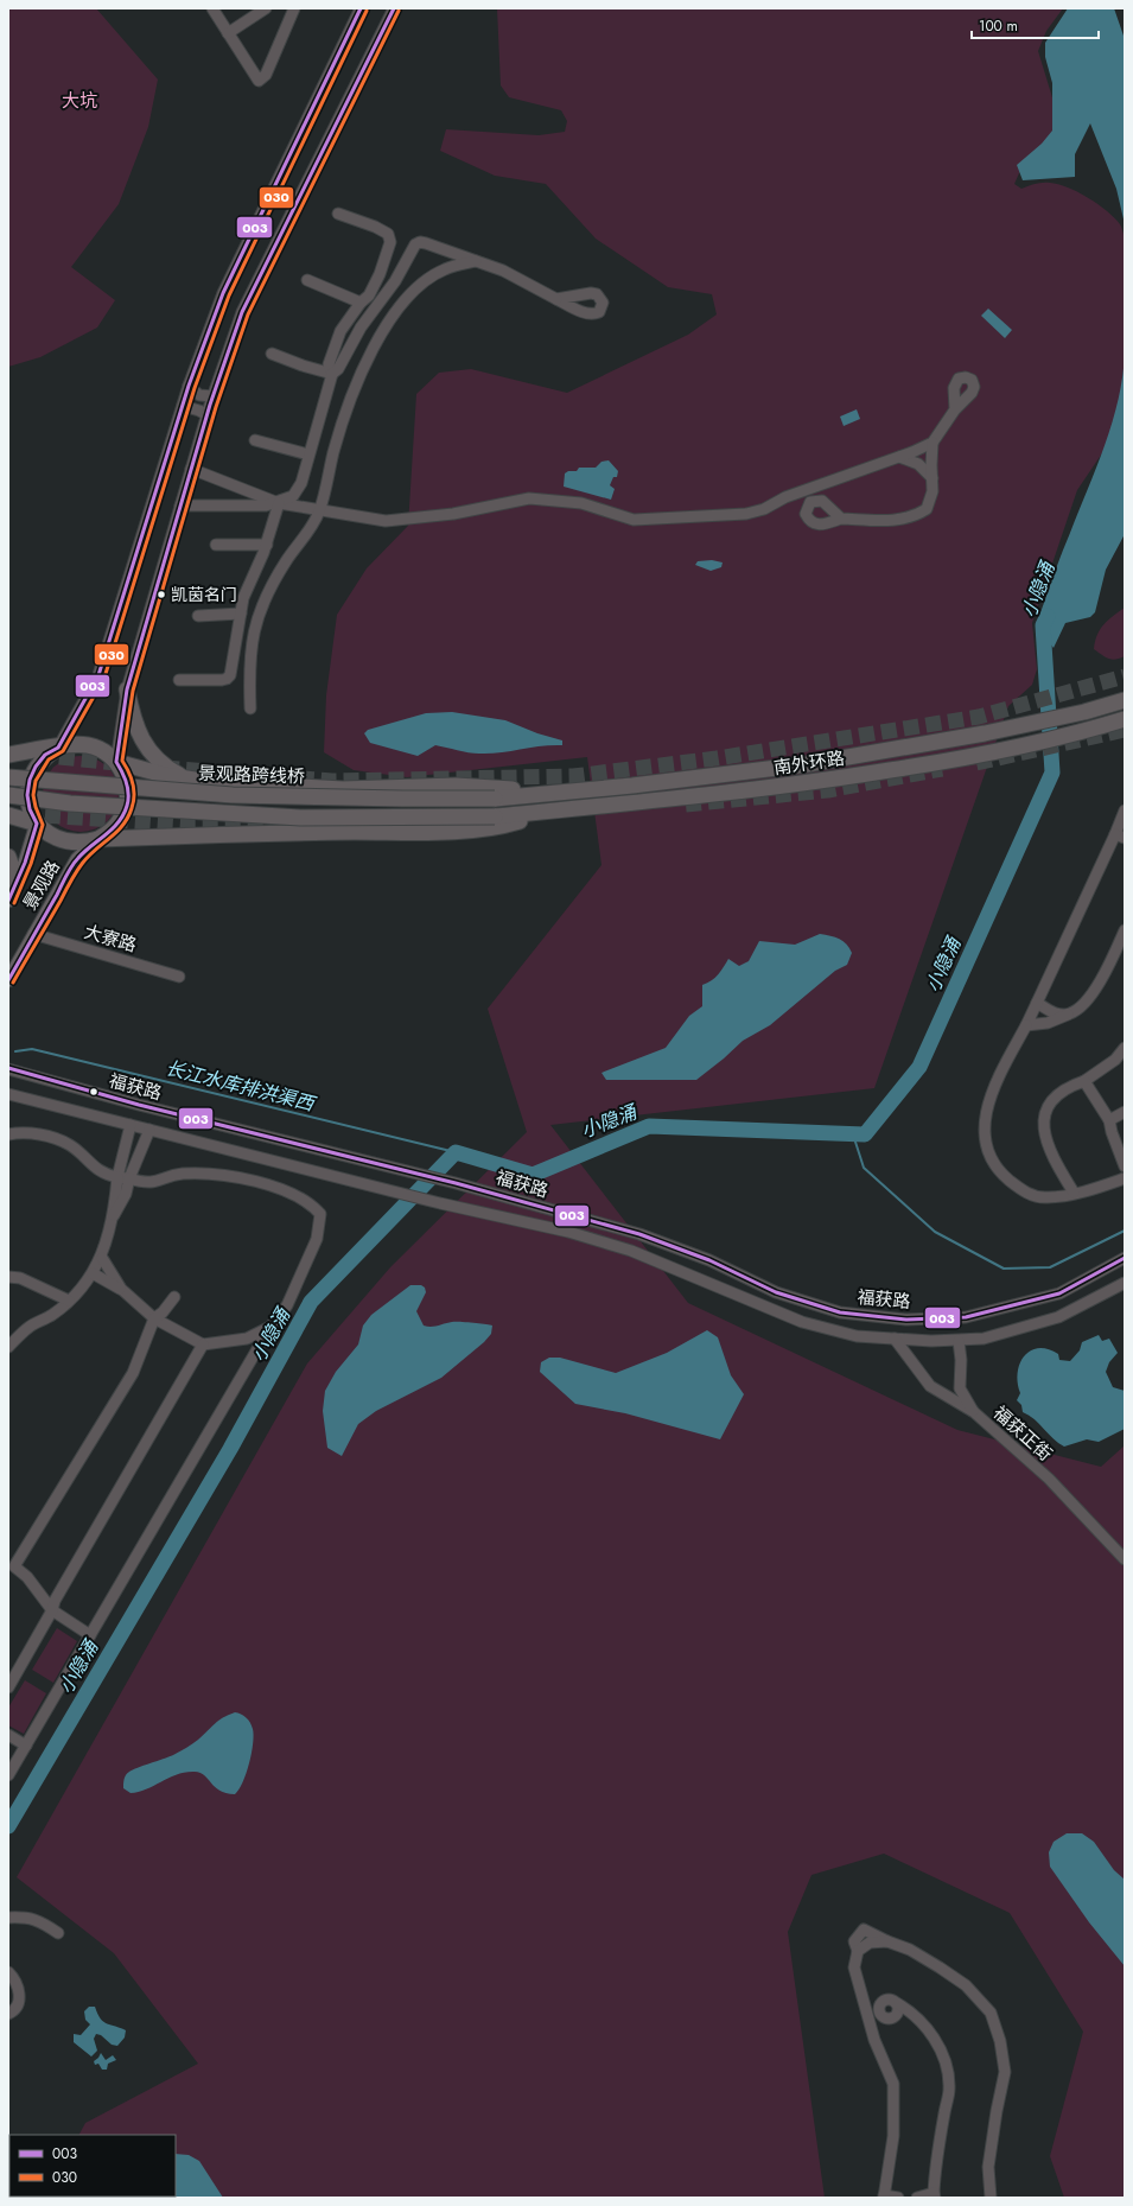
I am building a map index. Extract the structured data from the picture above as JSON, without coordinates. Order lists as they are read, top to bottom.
{
  "streets": {
    "highway": ["南外环路", "景观路跨线桥"],
    "main road": ["景观路"],
    "street": ["大寮路", "福获路", "福获正街"]
  },
  "crossings": [
    ["南外环路", "景观路跨线桥"],
    ["景观路", "大寮路"],
    ["福获路", "福获正街"]
  ],
  "water": ["小隐涌", "长江水库排洪渠西"],
  "parks": ["大坑"],
  "places": ["凯茵名门"],
  "lines": ["transit line 003", "transit line 030"],
  "legend": ["003", "030"],
  "scale_bar": "100 m"
}
